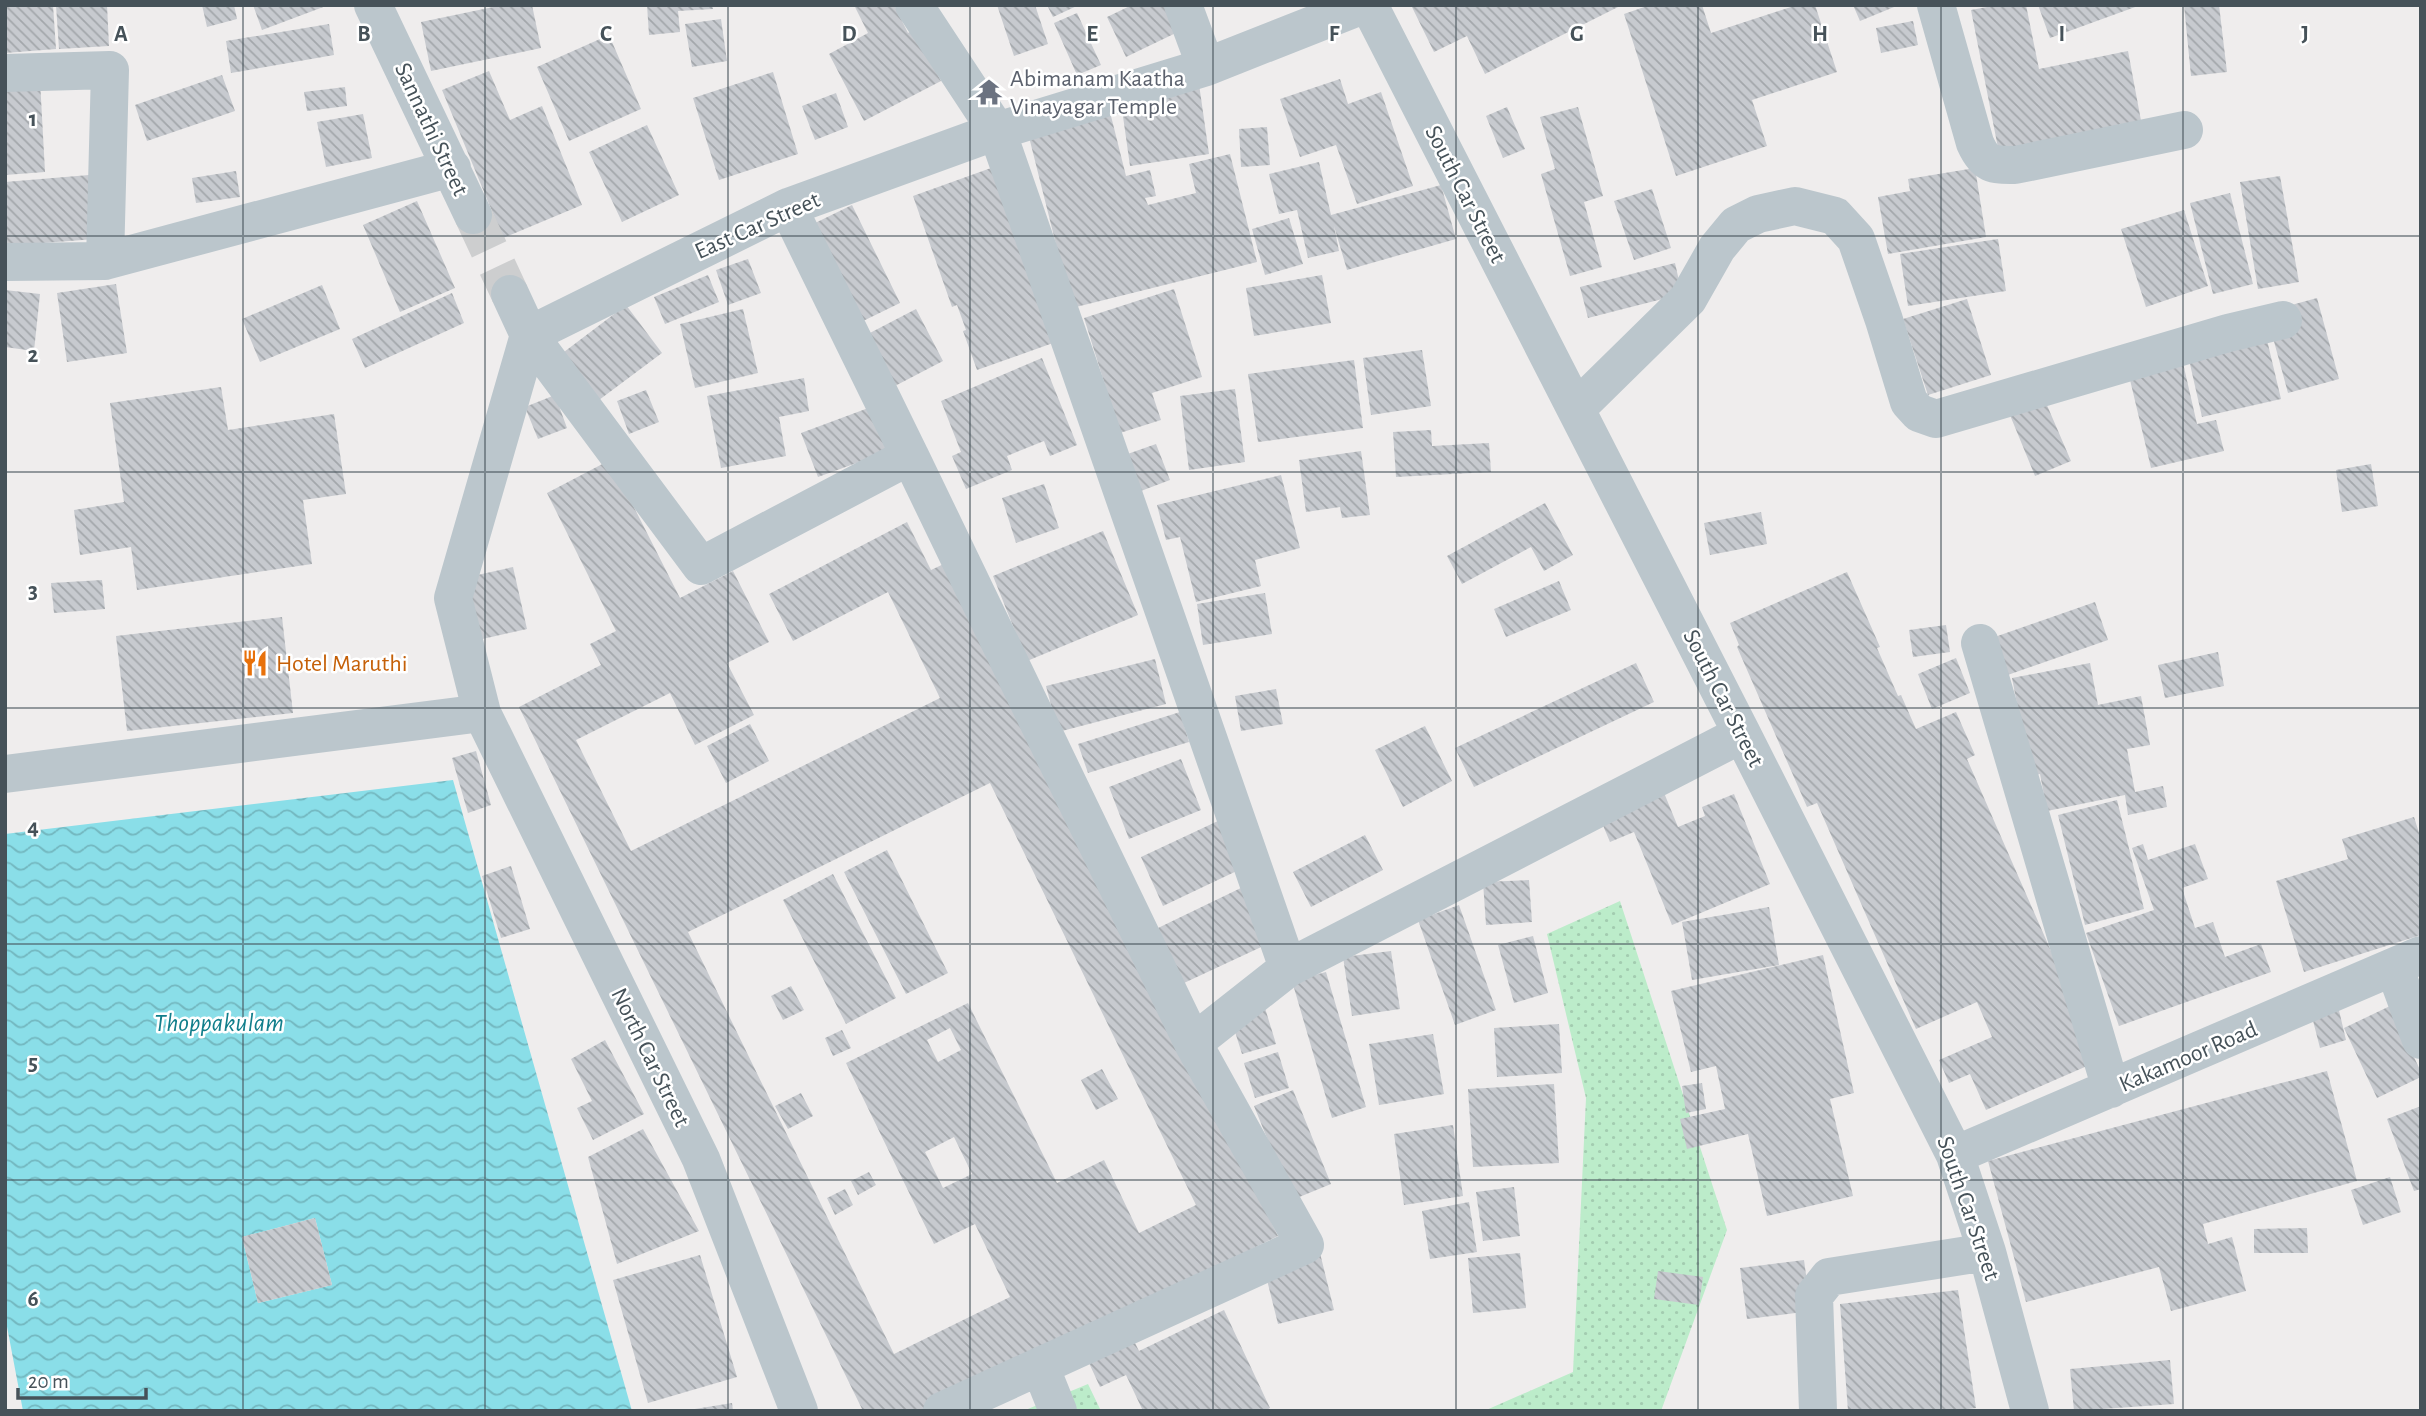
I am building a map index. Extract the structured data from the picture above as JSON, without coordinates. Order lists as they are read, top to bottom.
{
  "streets": {
    "street": [
      "Sannathi Street",
      "South Car Street",
      "East Car Street",
      "Kakamoor Road",
      "North Car Street"
    ]
  },
  "crossings": [
    ["South Car Street", "Kakamoor Road"]
  ],
  "water": ["Thoppakulam"],
  "places": {
    "temple": ["Abimanam Kaatha Vinayagar Temple"],
    "restaurant": ["Hotel Maruthi"]
  },
  "scale_bar": "20 m",
  "grid": {
    "columns": [
      "A",
      "B",
      "C",
      "D",
      "E",
      "F",
      "G",
      "H",
      "I",
      "J"
    ],
    "rows": [
      "1",
      "2",
      "3",
      "4",
      "5",
      "6"
    ]
  }
}
